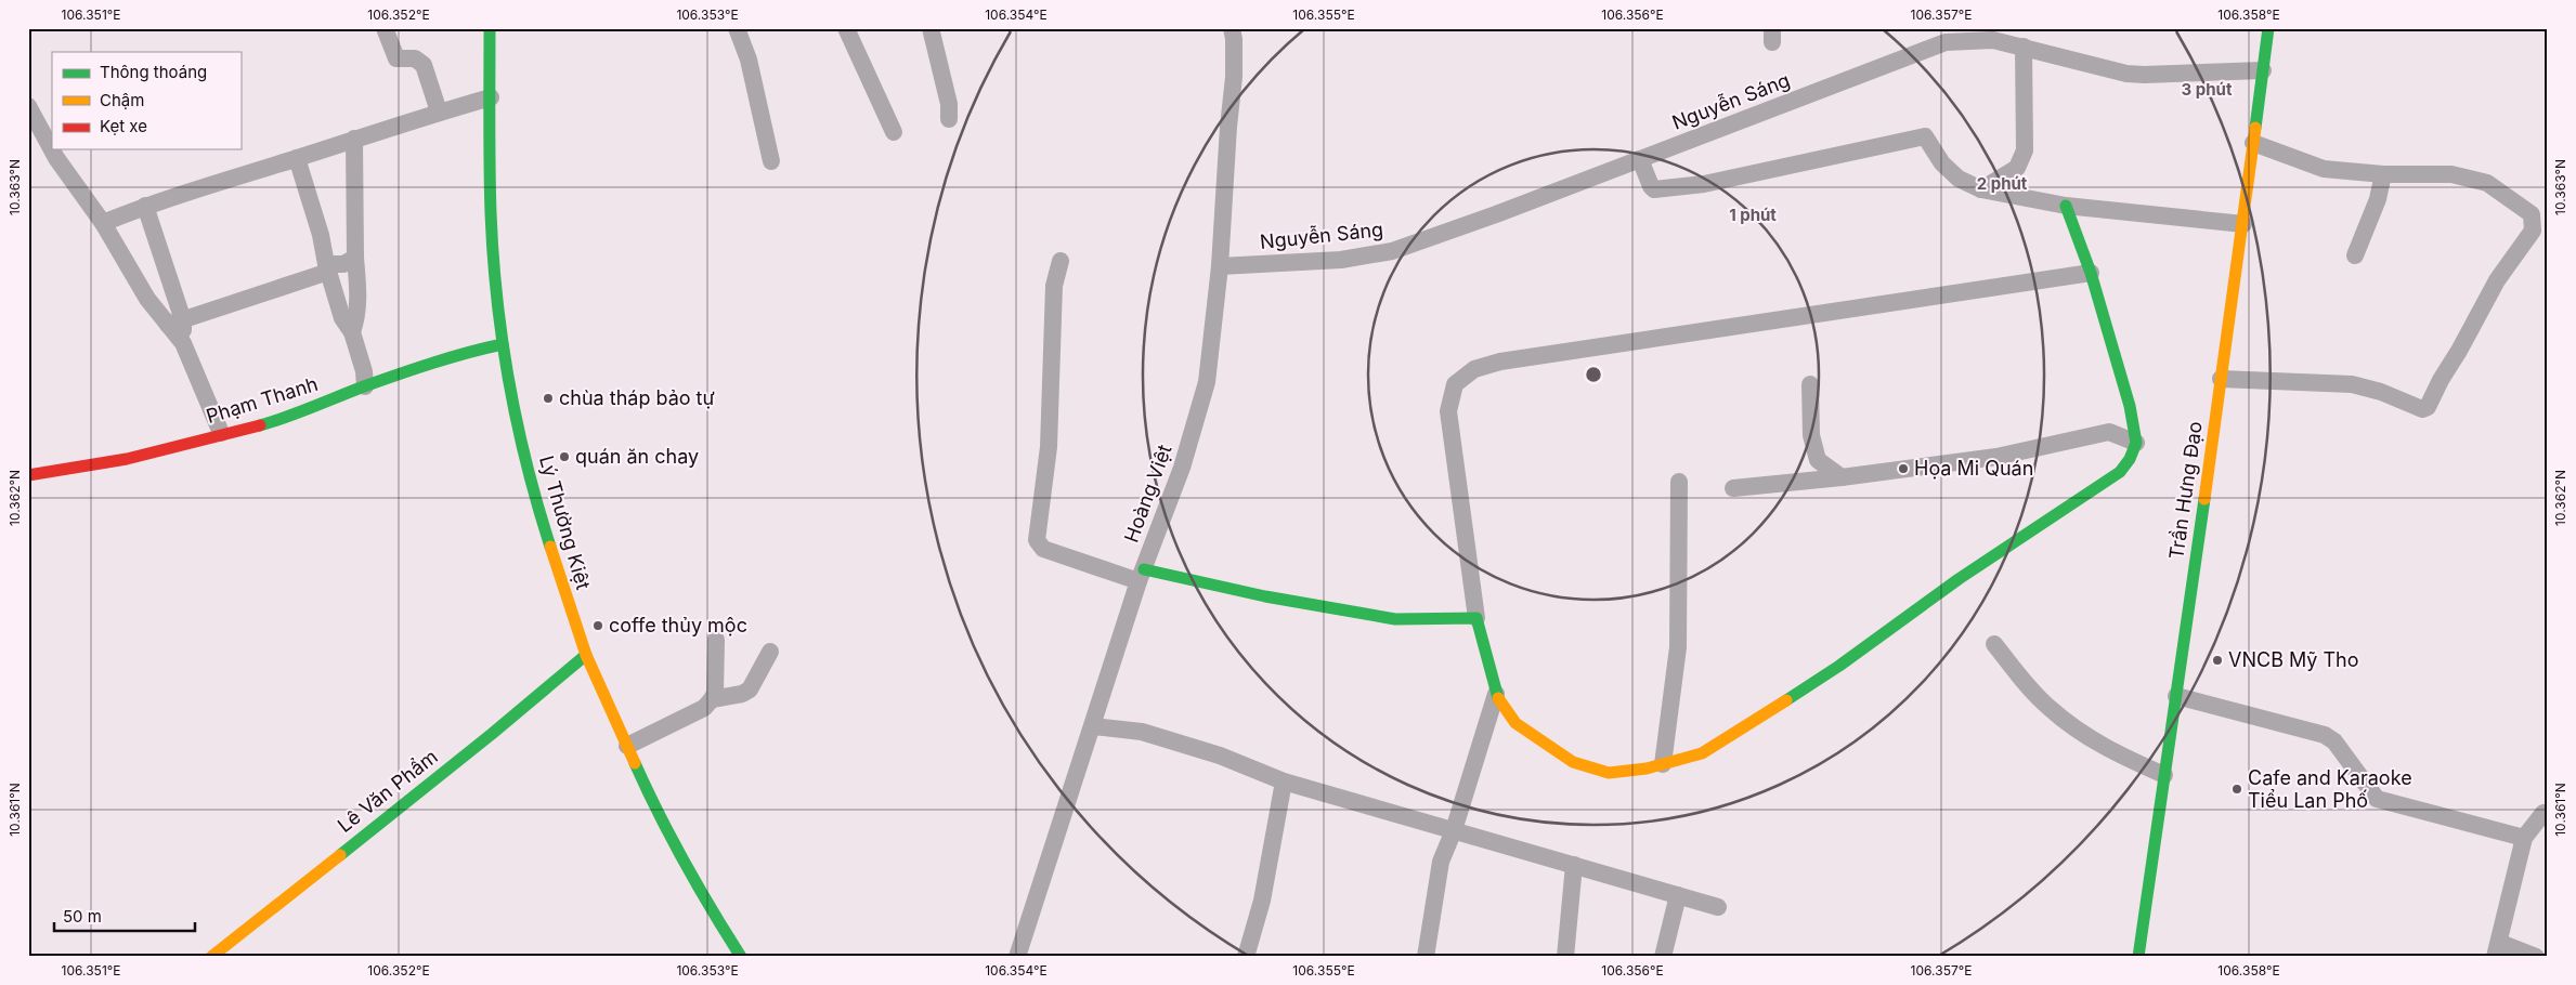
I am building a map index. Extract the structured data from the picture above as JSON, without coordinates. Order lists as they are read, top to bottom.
{
  "streets": {
    "street": [
      "Nguyễn Sáng",
      "Phạm Thanh",
      "Trần Hưng Đạo",
      "Hoàng Việt",
      "Lý Thường Kiệt",
      "Lê Văn Phẩm"
    ]
  },
  "crossings": [
    ["Nguyễn Sáng", "Trần Hưng Đạo"],
    ["Nguyễn Sáng", "Hoàng Việt"],
    ["Phạm Thanh", "Lý Thường Kiệt"],
    ["Lý Thường Kiệt", "Lê Văn Phẩm"]
  ],
  "places": [
    "chùa tháp bảo tự",
    "quán ăn chay",
    "Họa Mi Quán",
    "coffe thủy mộc",
    "VNCB Mỹ Tho",
    "Cafe and Karaoke Tiểu Lan Phố"
  ],
  "legend": ["Thông thoáng", "Chậm", "Kẹt xe"],
  "scale_bar": "50 m",
  "coordinates": [
    "106.351°E",
    "106.352°E",
    "106.353°E",
    "106.354°E",
    "106.355°E",
    "106.356°E",
    "106.357°E",
    "106.358°E",
    "10.363°N",
    "10.362°N",
    "10.361°N"
  ],
  "rings": ["3 phút", "2 phút", "1 phút"]
}
